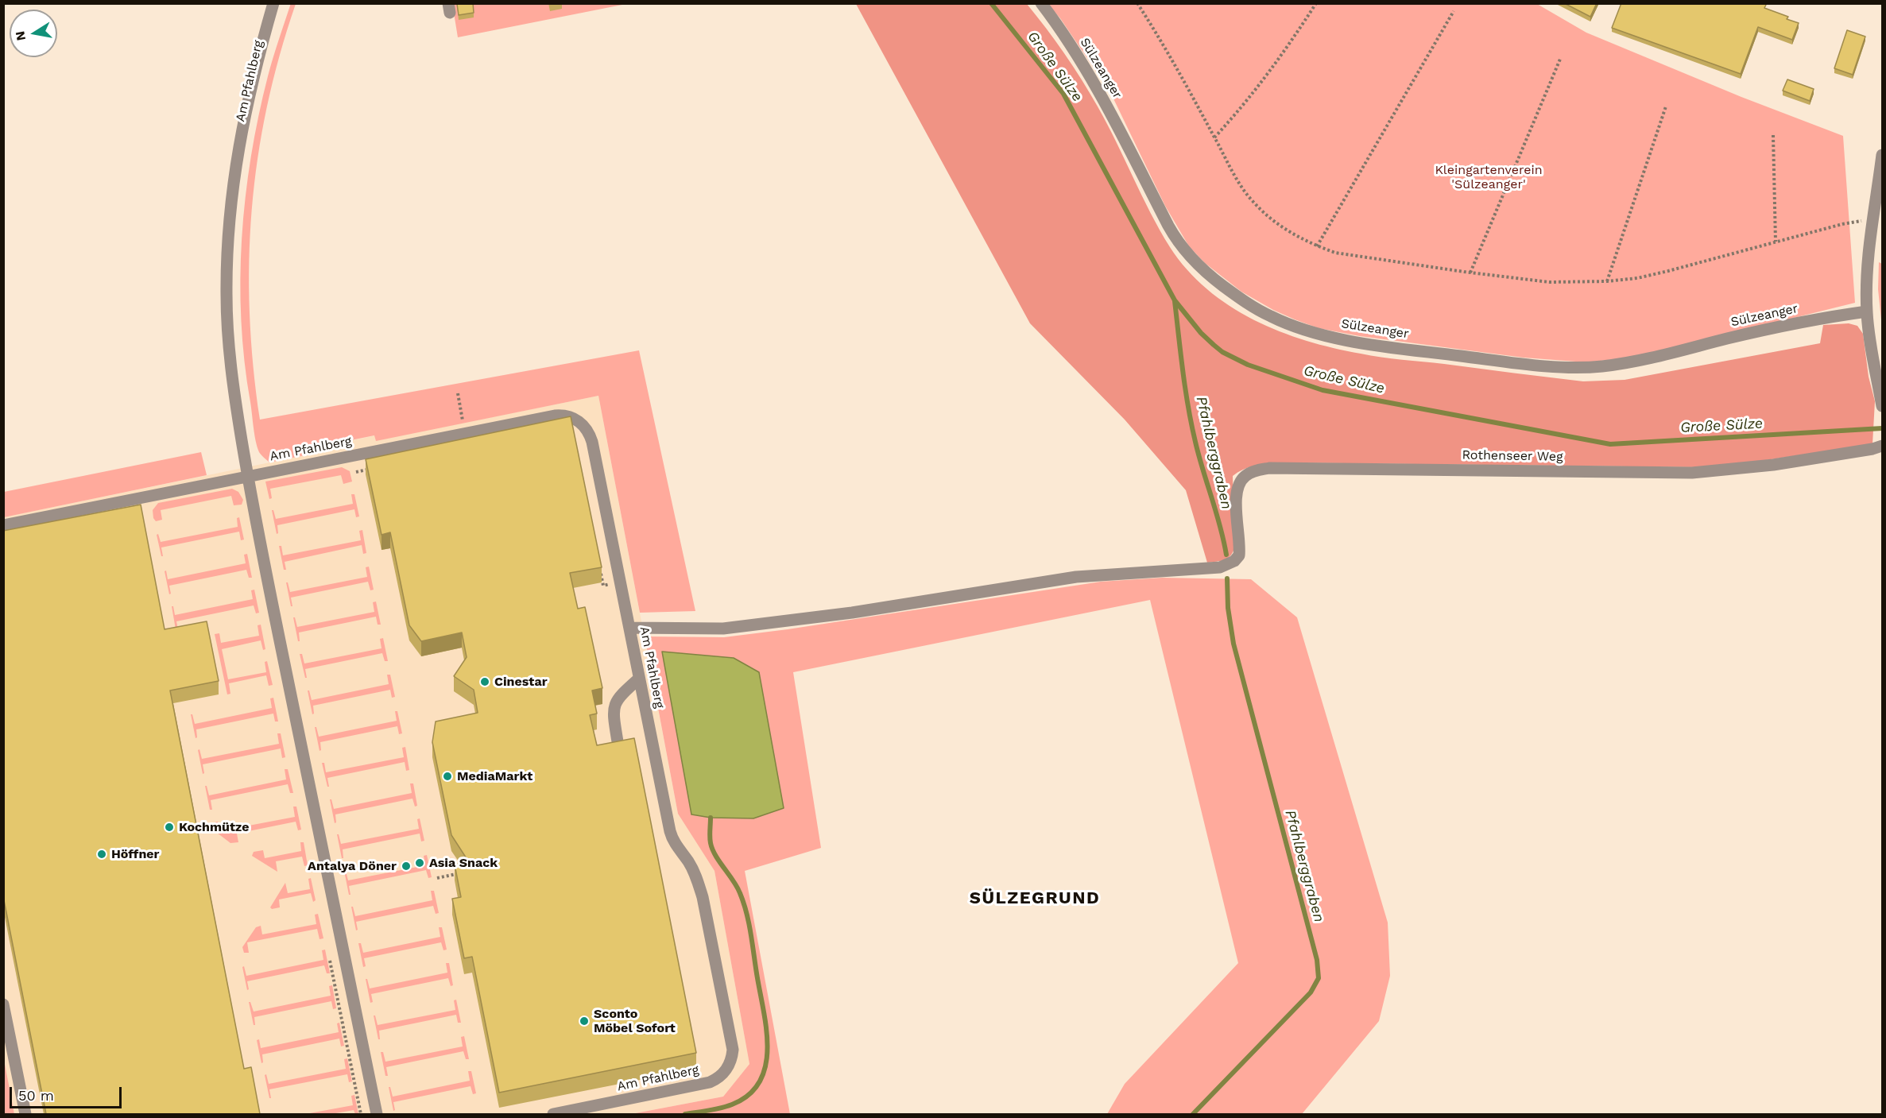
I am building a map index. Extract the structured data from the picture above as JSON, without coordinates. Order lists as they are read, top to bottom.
{
  "streets": {
    "street": ["Sülzeanger", "Am Pfahlberg", "Rothenseer Weg"]
  },
  "crossings": [
    ["Am Pfahlberg", "Rothenseer Weg"]
  ],
  "districts": ["SÜLZEGRUND"],
  "water": ["Große Sülze", "Pfahlberggraben"],
  "parks": ["Kleingartenverein 'Sülzeanger'"],
  "places": [
    "Cinestar",
    "MediaMarkt",
    "Kochmütze",
    "Höffner",
    "Asia Snack",
    "Antalya Döner",
    "Sconto Möbel Sofort"
  ],
  "scale_bar": "50 m",
  "north": "left"
}
